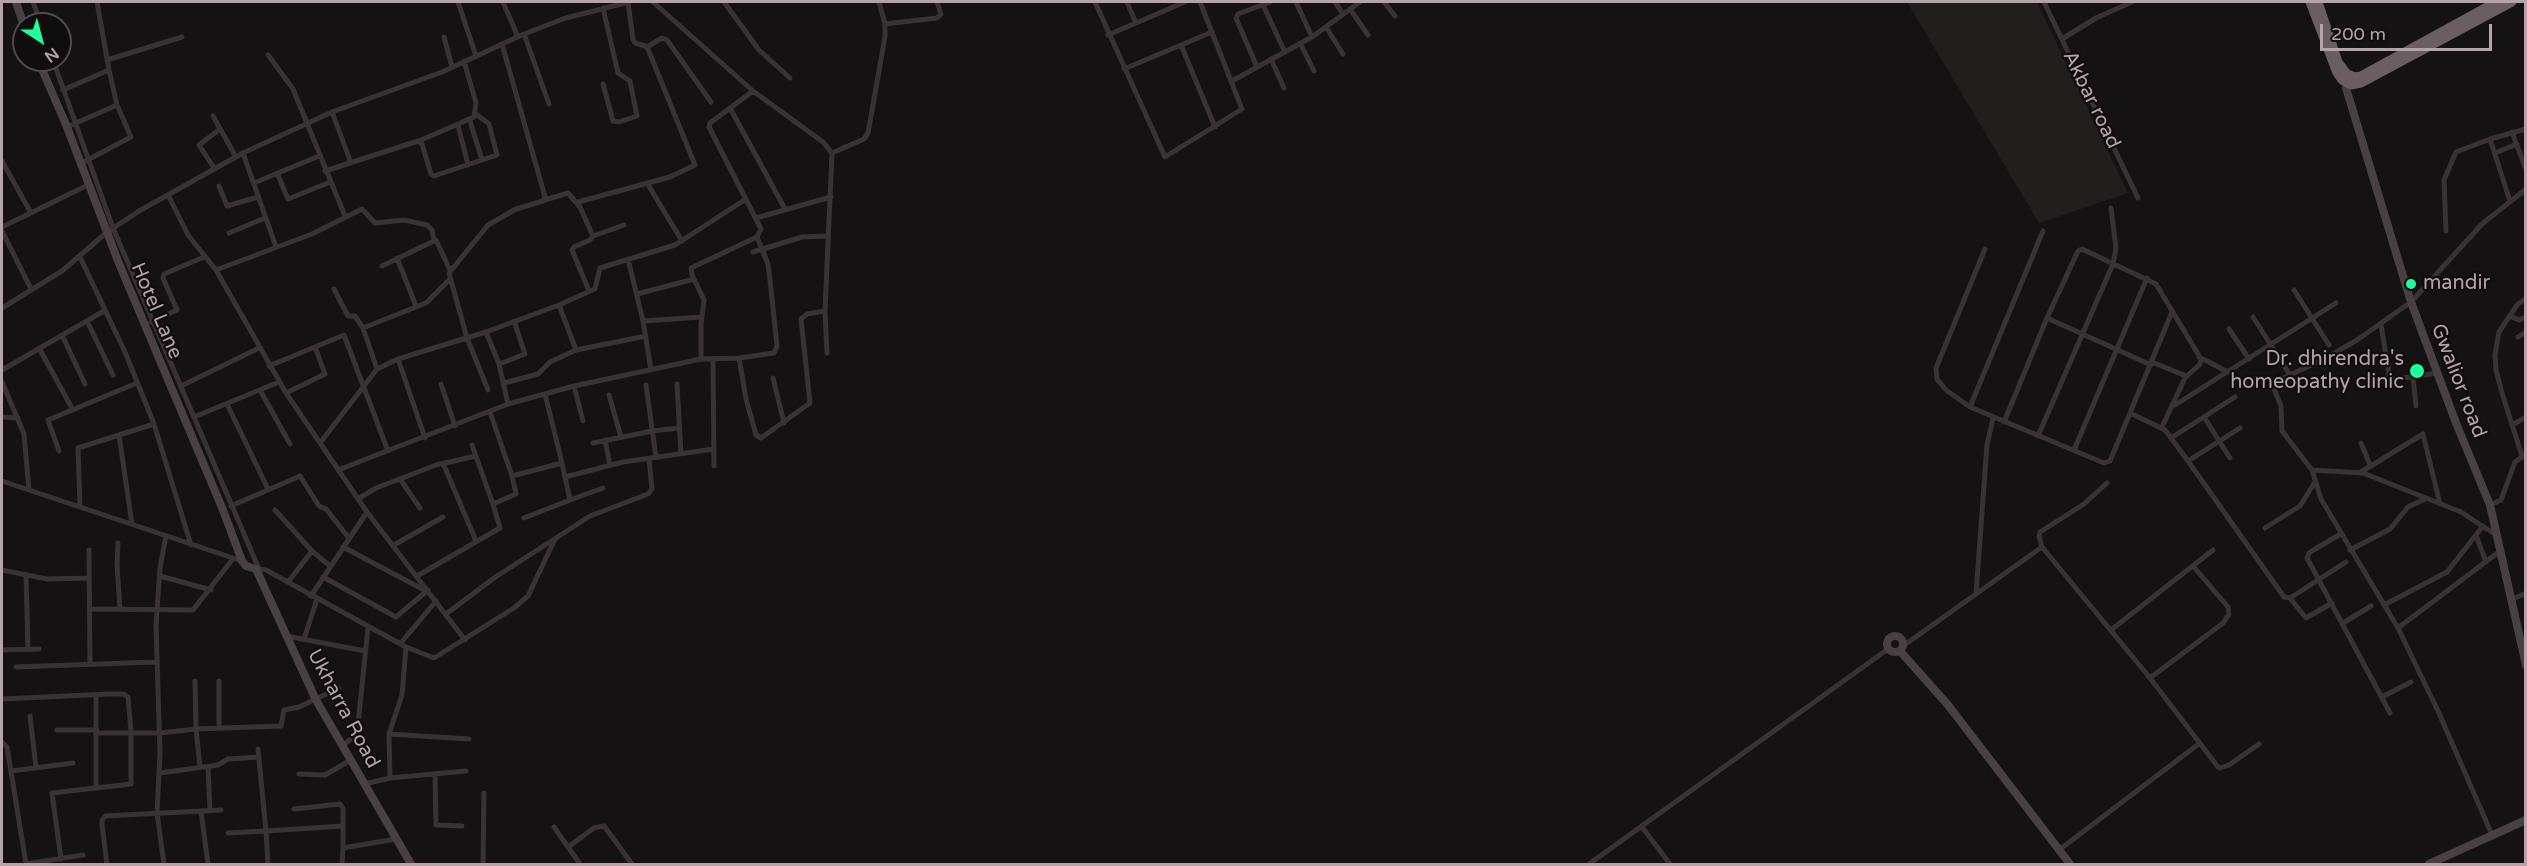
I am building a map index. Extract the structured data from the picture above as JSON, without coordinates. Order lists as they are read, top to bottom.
{
  "streets": {
    "street": [
      "Akbar road",
      "Hotel Lane",
      "Gwalior road",
      "Ukharra Road"
    ]
  },
  "places": ["mandir", "Dr. dhirendra's homeopathy clinic"],
  "scale_bar": "200 m",
  "north": "bottom right"
}
